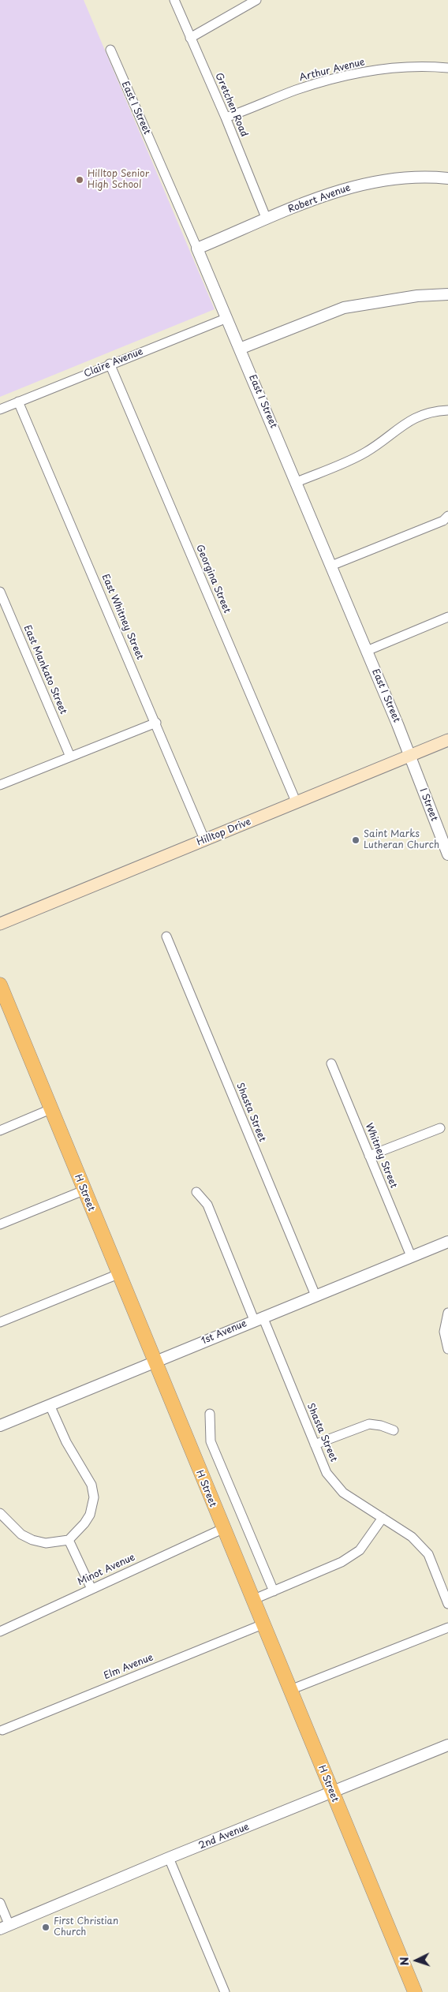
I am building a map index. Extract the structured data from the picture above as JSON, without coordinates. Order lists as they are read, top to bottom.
{
  "streets": {
    "main road": ["Hilltop Drive", "H Street"],
    "street": [
      "Arthur Avenue",
      "Gretchen Road",
      "East I Street",
      "Robert Avenue",
      "Claire Avenue",
      "Georgina Street",
      "East Whitney Street",
      "East Mankato Street",
      "I Street",
      "Shasta Street",
      "Whitney Street",
      "1st Avenue",
      "Minot Avenue",
      "Elm Avenue",
      "2nd Avenue"
    ]
  },
  "crossings": [
    ["Arthur Avenue", "Gretchen Road"],
    ["Gretchen Road", "Robert Avenue"],
    ["East I Street", "Robert Avenue"],
    ["East I Street", "Claire Avenue"],
    ["East I Street", "I Street"],
    ["East I Street", "Hilltop Drive"],
    ["Claire Avenue", "Georgina Street"],
    ["Claire Avenue", "East Whitney Street"],
    ["Georgina Street", "Hilltop Drive"],
    ["East Whitney Street", "Hilltop Drive"],
    ["I Street", "Hilltop Drive"],
    ["Shasta Street", "1st Avenue"],
    ["Whitney Street", "1st Avenue"],
    ["H Street", "1st Avenue"],
    ["H Street", "Minot Avenue"],
    ["H Street", "Elm Avenue"],
    ["H Street", "2nd Avenue"]
  ],
  "places": ["Hilltop Senior High School", "Saint Marks Lutheran Church", "First Christian Church"],
  "north": "left"
}
